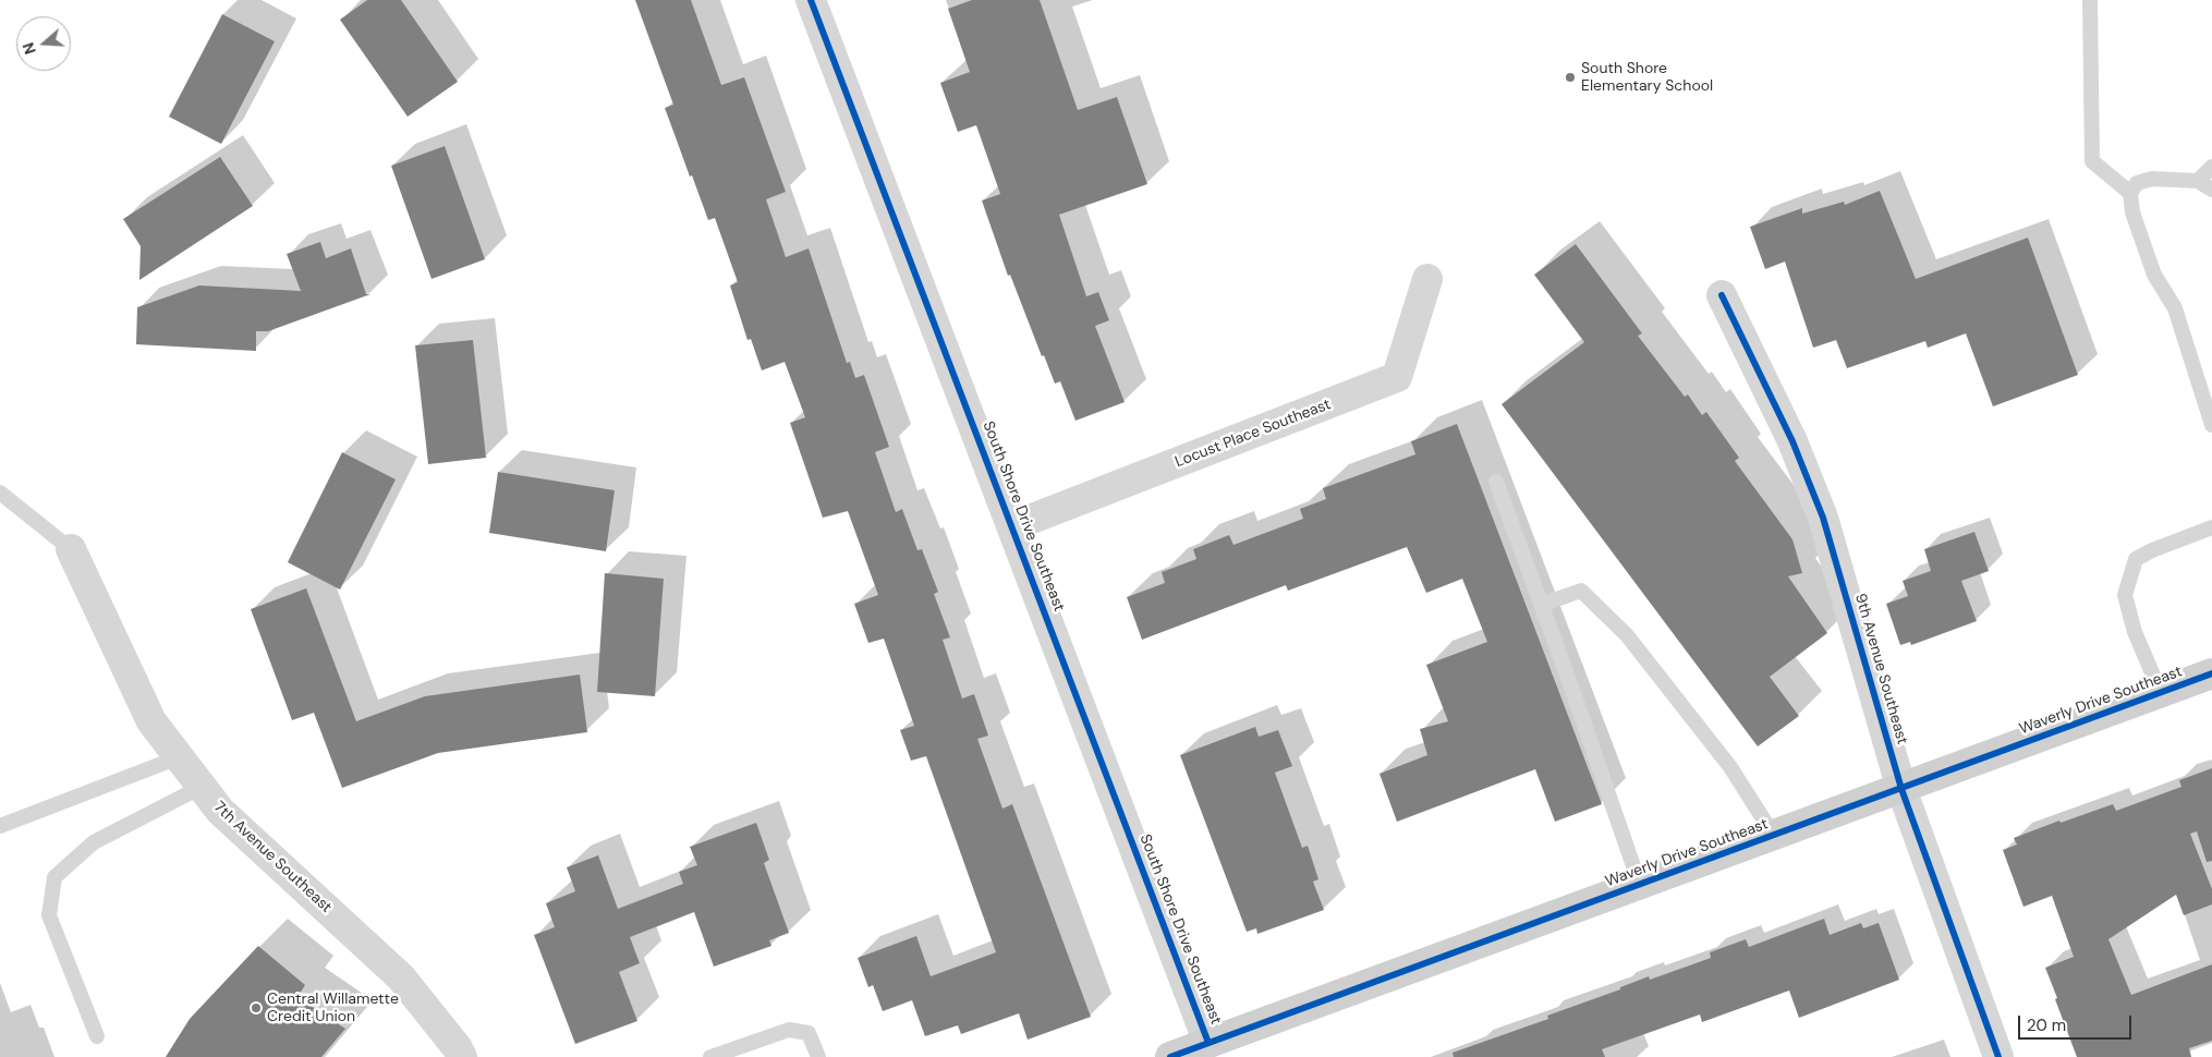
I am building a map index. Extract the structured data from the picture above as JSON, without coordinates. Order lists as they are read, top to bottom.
{
  "streets": {
    "main road": ["Waverly Drive Southeast"],
    "street": [
      "Locust Place Southeast",
      "South Shore Drive Southeast",
      "9th Avenue Southeast",
      "7th Avenue Southeast"
    ]
  },
  "crossings": [
    ["Locust Place Southeast", "South Shore Drive Southeast"],
    ["South Shore Drive Southeast", "Waverly Drive Southeast"],
    ["9th Avenue Southeast", "Waverly Drive Southeast"]
  ],
  "places": ["South Shore Elementary School", "Central Willamette Credit Union"],
  "scale_bar": "20 m",
  "north": "left"
}
